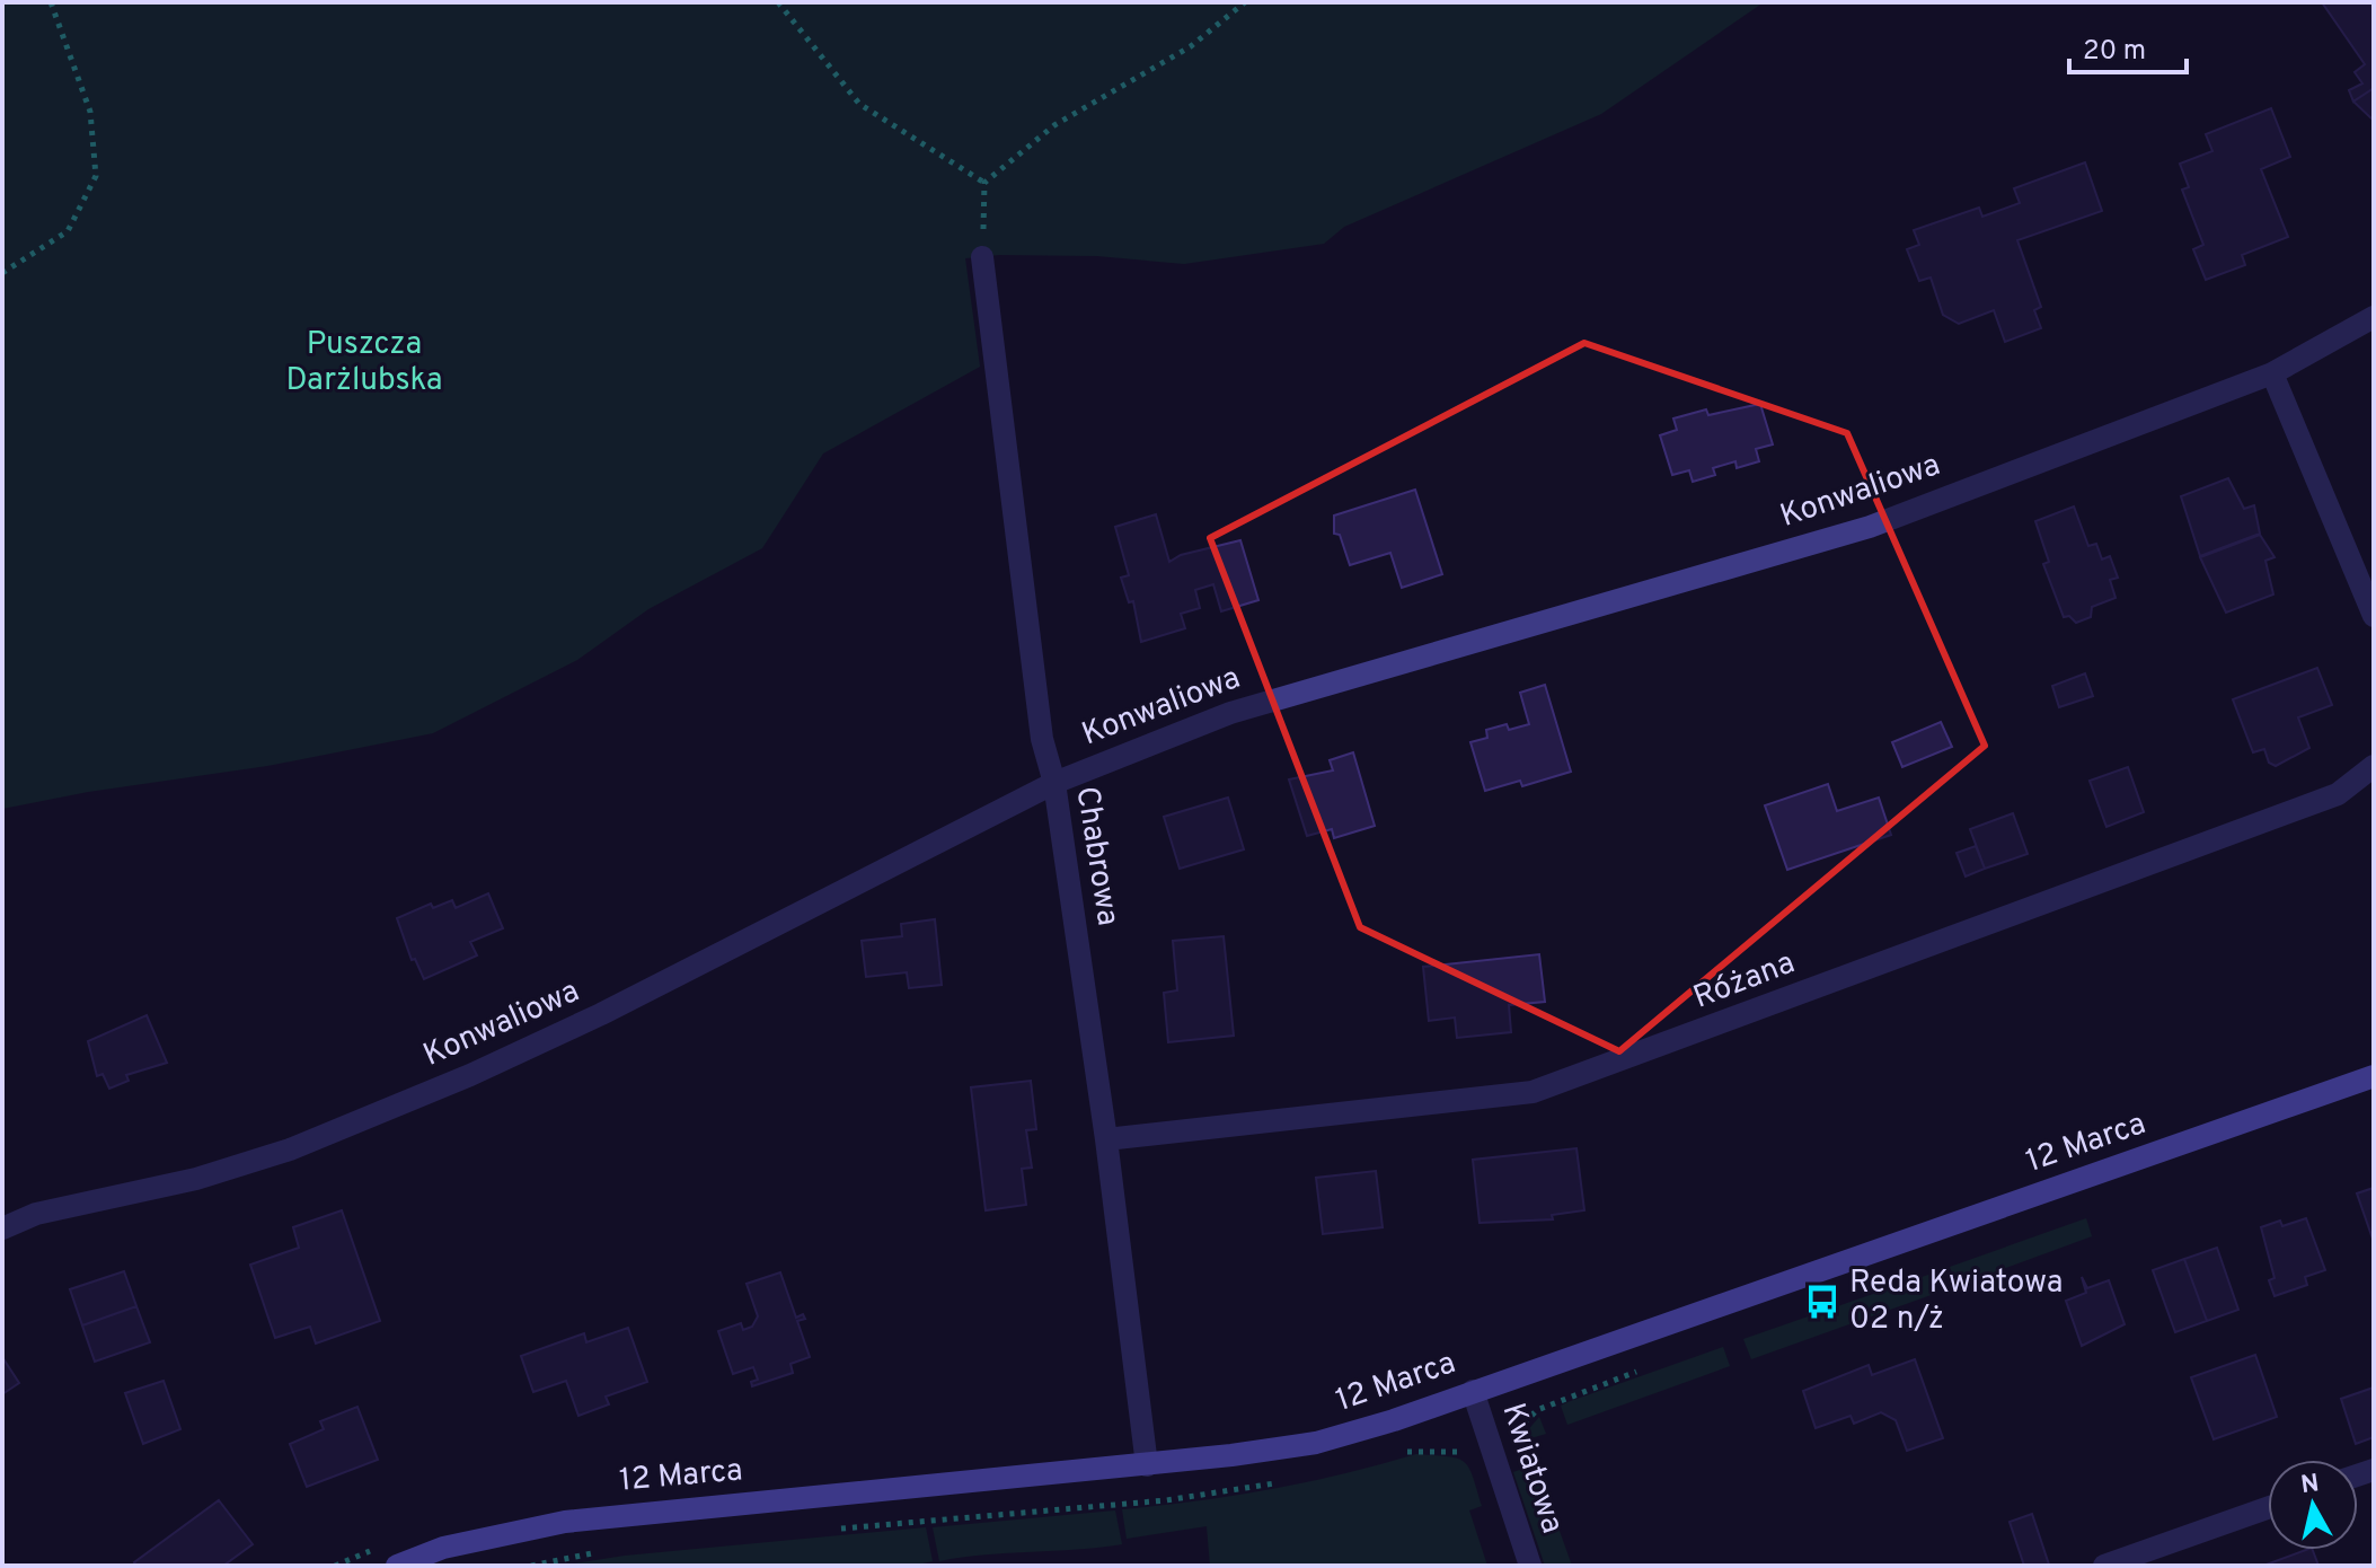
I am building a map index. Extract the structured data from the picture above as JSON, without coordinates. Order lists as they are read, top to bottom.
{
  "streets": {
    "street": [
      "Konwaliowa",
      "Chabrowa",
      "Różana",
      "12 Marca",
      "Kwiatowa"
    ]
  },
  "crossings": [
    ["Konwaliowa", "Chabrowa"],
    ["Chabrowa", "Różana"],
    ["Chabrowa", "12 Marca"],
    ["12 Marca", "Kwiatowa"]
  ],
  "parks": ["Puszcza Darżlubska"],
  "places": {
    "bus stop": ["Reda Kwiatowa 02 n/ż"]
  },
  "scale_bar": "20 m",
  "north": "top"
}
